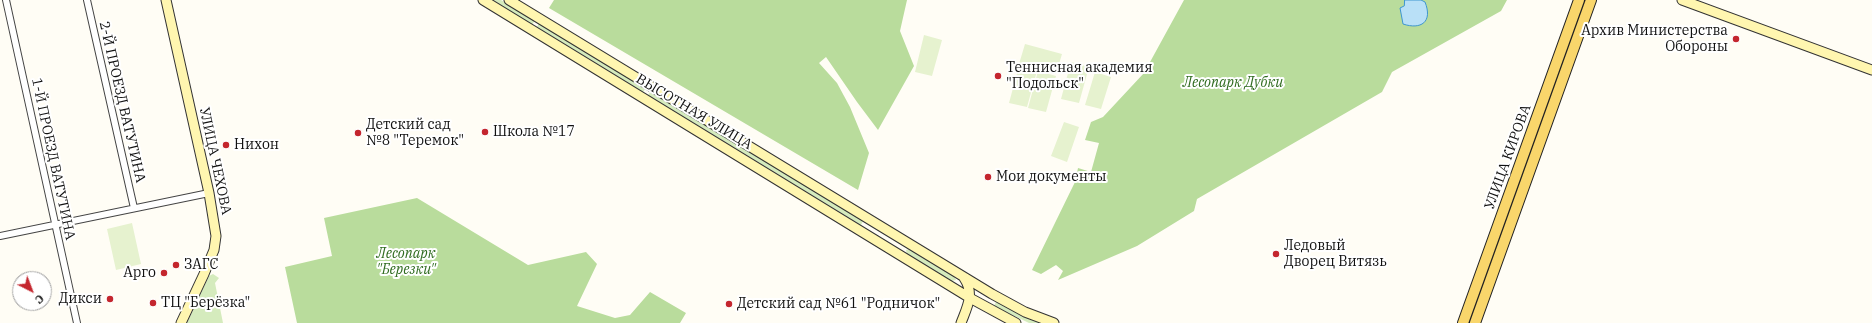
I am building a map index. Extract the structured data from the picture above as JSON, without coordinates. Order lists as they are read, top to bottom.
{
  "streets": {
    "main road": ["УЛИЦА КИРОВА"],
    "street": [
      "2-Й ПРОЕЗД ВАТУТИНА",
      "ВЫСОТНАЯ УЛИЦА",
      "1-Й ПРОЕЗД ВАТУТИНА",
      "УЛИЦА ЧЕХОВА"
    ]
  },
  "parks": ["Лесопарк Дубки", "Лесопарк \"Березки\""],
  "places": [
    "Архив Министерства Обороны",
    "Теннисная академия \"Подольск\"",
    "Школа №17",
    "Детский сад №8 \"Теремок\"",
    "Нихон",
    "Мои документы",
    "Ледовый Дворец Витязь",
    "ЗАГС",
    "Арго",
    "Дикси",
    "ТЦ \"Берёзка\"",
    "Детский сад №61 \"Родничок\""
  ],
  "north": "bottom right"
}
